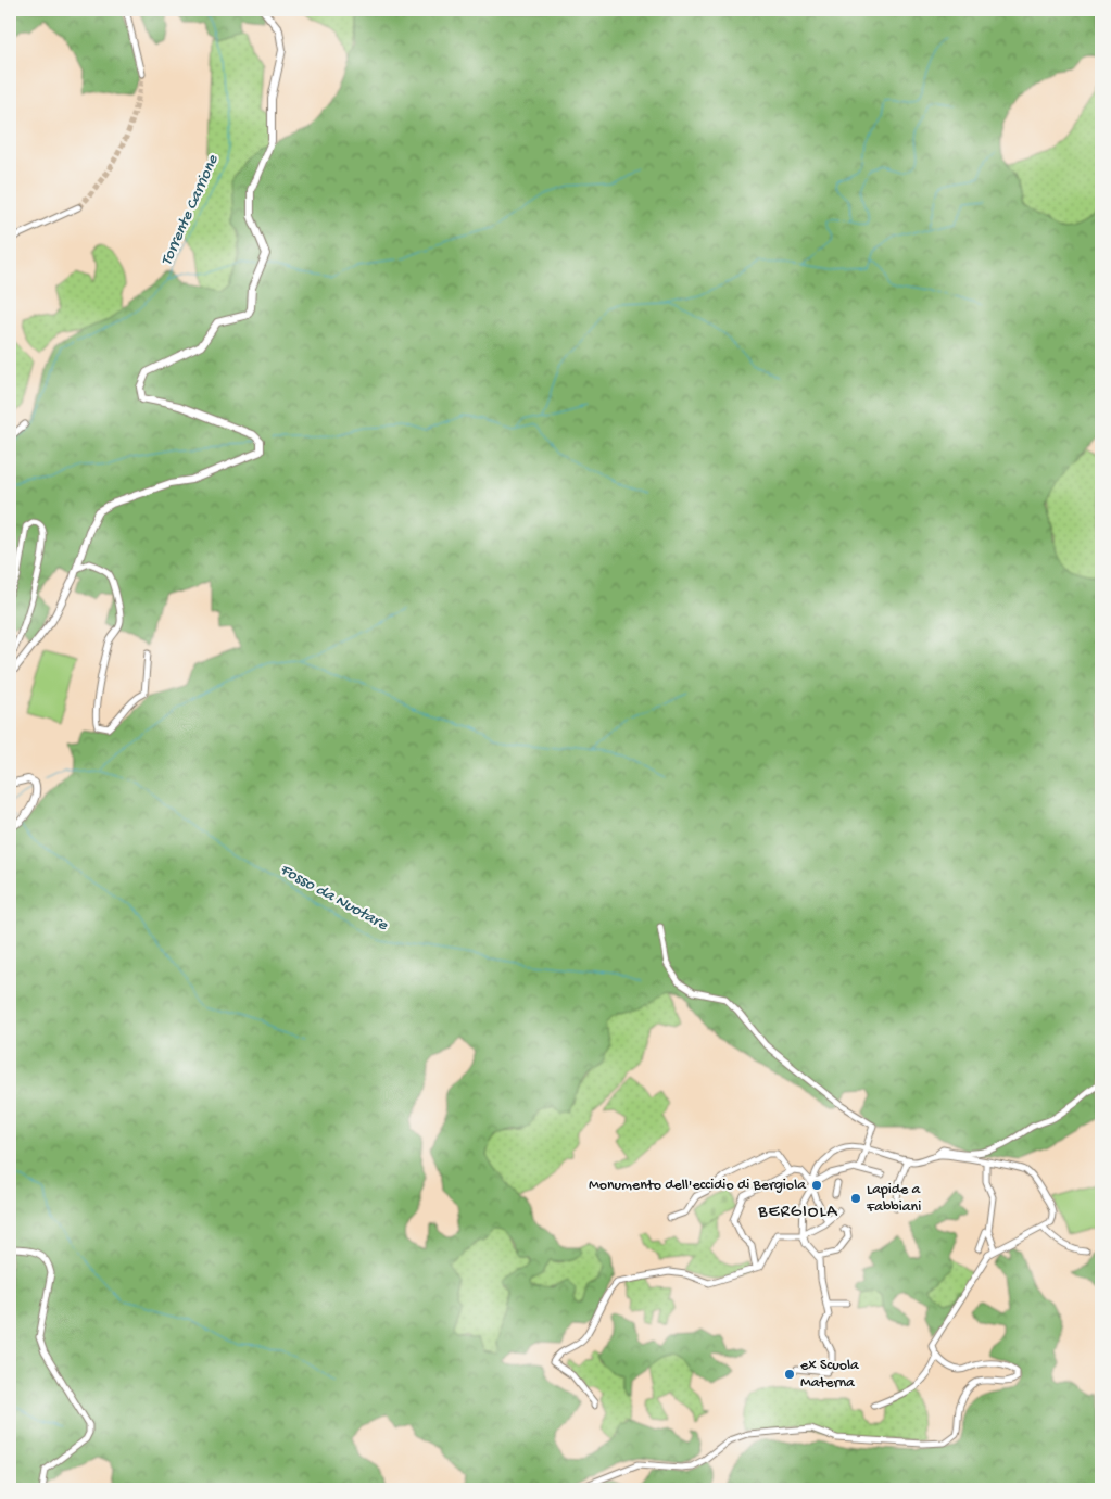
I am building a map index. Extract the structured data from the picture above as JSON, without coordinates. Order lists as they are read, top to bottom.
{
  "districts": ["BERGIOLA"],
  "water": ["Torrente Carrione", "Fosso da Nuotare"],
  "places": ["Monumento dell'eccidio di Bergiola", "Lapide a Fabbiani", "ex Scuola Materna"]
}
